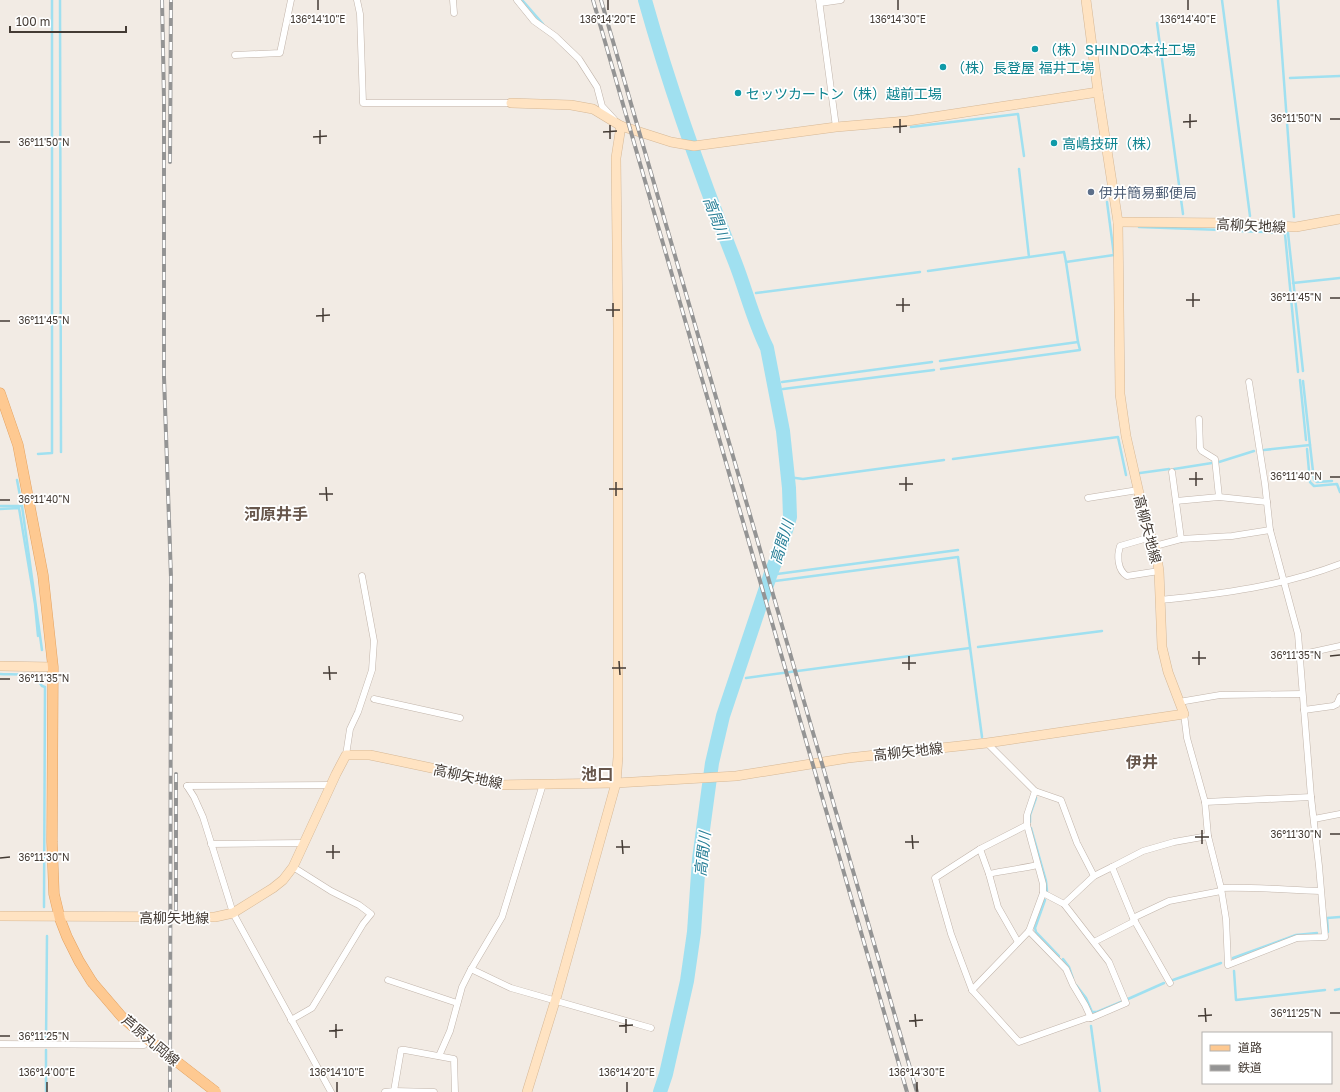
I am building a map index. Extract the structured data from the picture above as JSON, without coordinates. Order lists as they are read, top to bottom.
{
  "streets": {
    "main road": ["高柳矢地線", "芦原丸岡線"]
  },
  "crossings": [
    ["高柳矢地線", "芦原丸岡線"]
  ],
  "districts": ["河原井手", "伊井", "池口"],
  "water": ["高間川"],
  "places": [
    "（株）SHINDO本社工場",
    "（株）長登屋 福井工場",
    "セッツカートン（株）越前工場",
    "高嶋技研（株）",
    "伊井簡易郵便局"
  ],
  "legend": ["道路", "鉄道"],
  "scale_bar": "100 m",
  "coordinates": [
    "136°14'10\"E",
    "136°14'20\"E",
    "136°14'30\"E",
    "136°14'40\"E",
    "36°11'50\"N",
    "36°11'45\"N",
    "36°11'40\"N",
    "36°11'35\"N",
    "36°11'30\"N",
    "36°11'25\"N",
    "136°14'00\"E"
  ]
}
